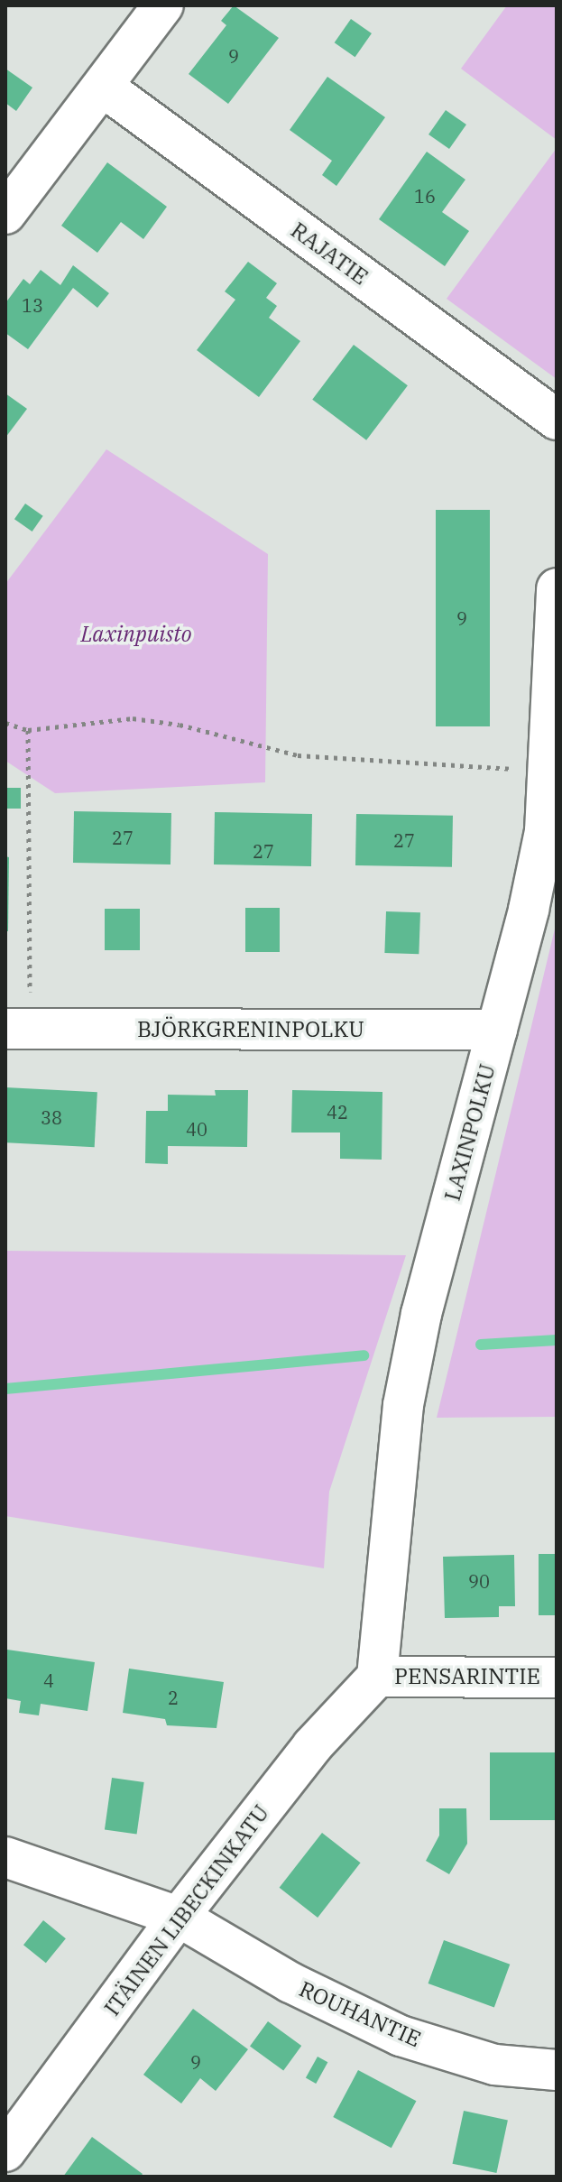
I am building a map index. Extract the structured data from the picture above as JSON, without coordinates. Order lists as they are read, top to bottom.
{
  "streets": {
    "street": [
      "RAJATIE",
      "BJÖRKGRENINPOLKU",
      "LAXINPOLKU",
      "PENSARINTIE",
      "ITÄINEN LIBECKINKATU",
      "ROUHANTIE"
    ]
  },
  "crossings": [
    ["BJÖRKGRENINPOLKU", "LAXINPOLKU"],
    ["LAXINPOLKU", "PENSARINTIE"],
    ["LAXINPOLKU", "ITÄINEN LIBECKINKATU"],
    ["PENSARINTIE", "ITÄINEN LIBECKINKATU"],
    ["ITÄINEN LIBECKINKATU", "ROUHANTIE"]
  ],
  "parks": ["Laxinpuisto"],
  "house_numbers": [
    "9",
    "16",
    "13",
    "9",
    "27",
    "27",
    "27",
    "42",
    "38",
    "40",
    "90",
    "4",
    "2",
    "9"
  ]
}
